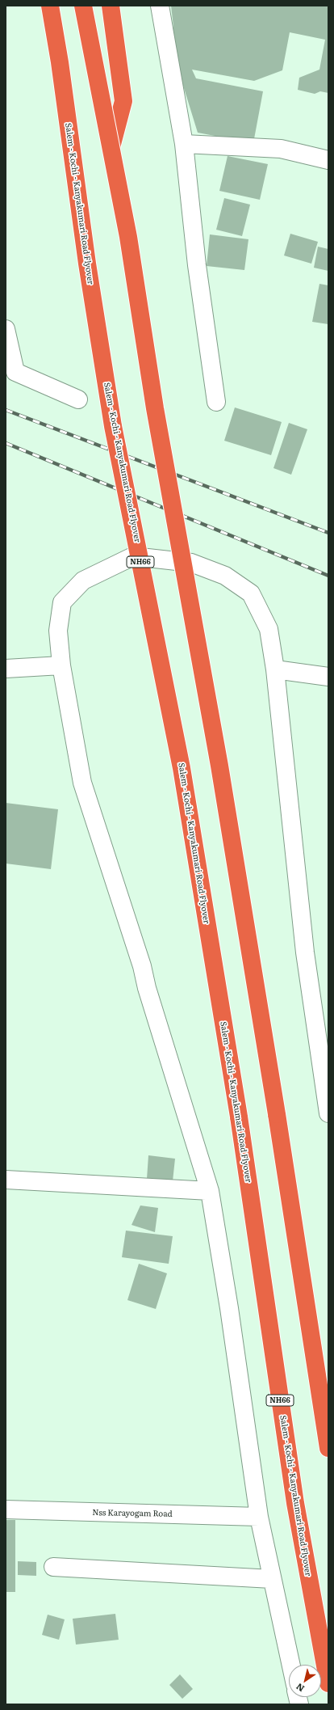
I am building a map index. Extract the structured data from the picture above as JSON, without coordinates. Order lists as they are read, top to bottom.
{
  "streets": {
    "highway": ["Salem - Kochi - Kanyakumari Road Flyover", "NH66"],
    "street": ["Nss Karayogam Road"]
  },
  "north": "bottom left"
}
